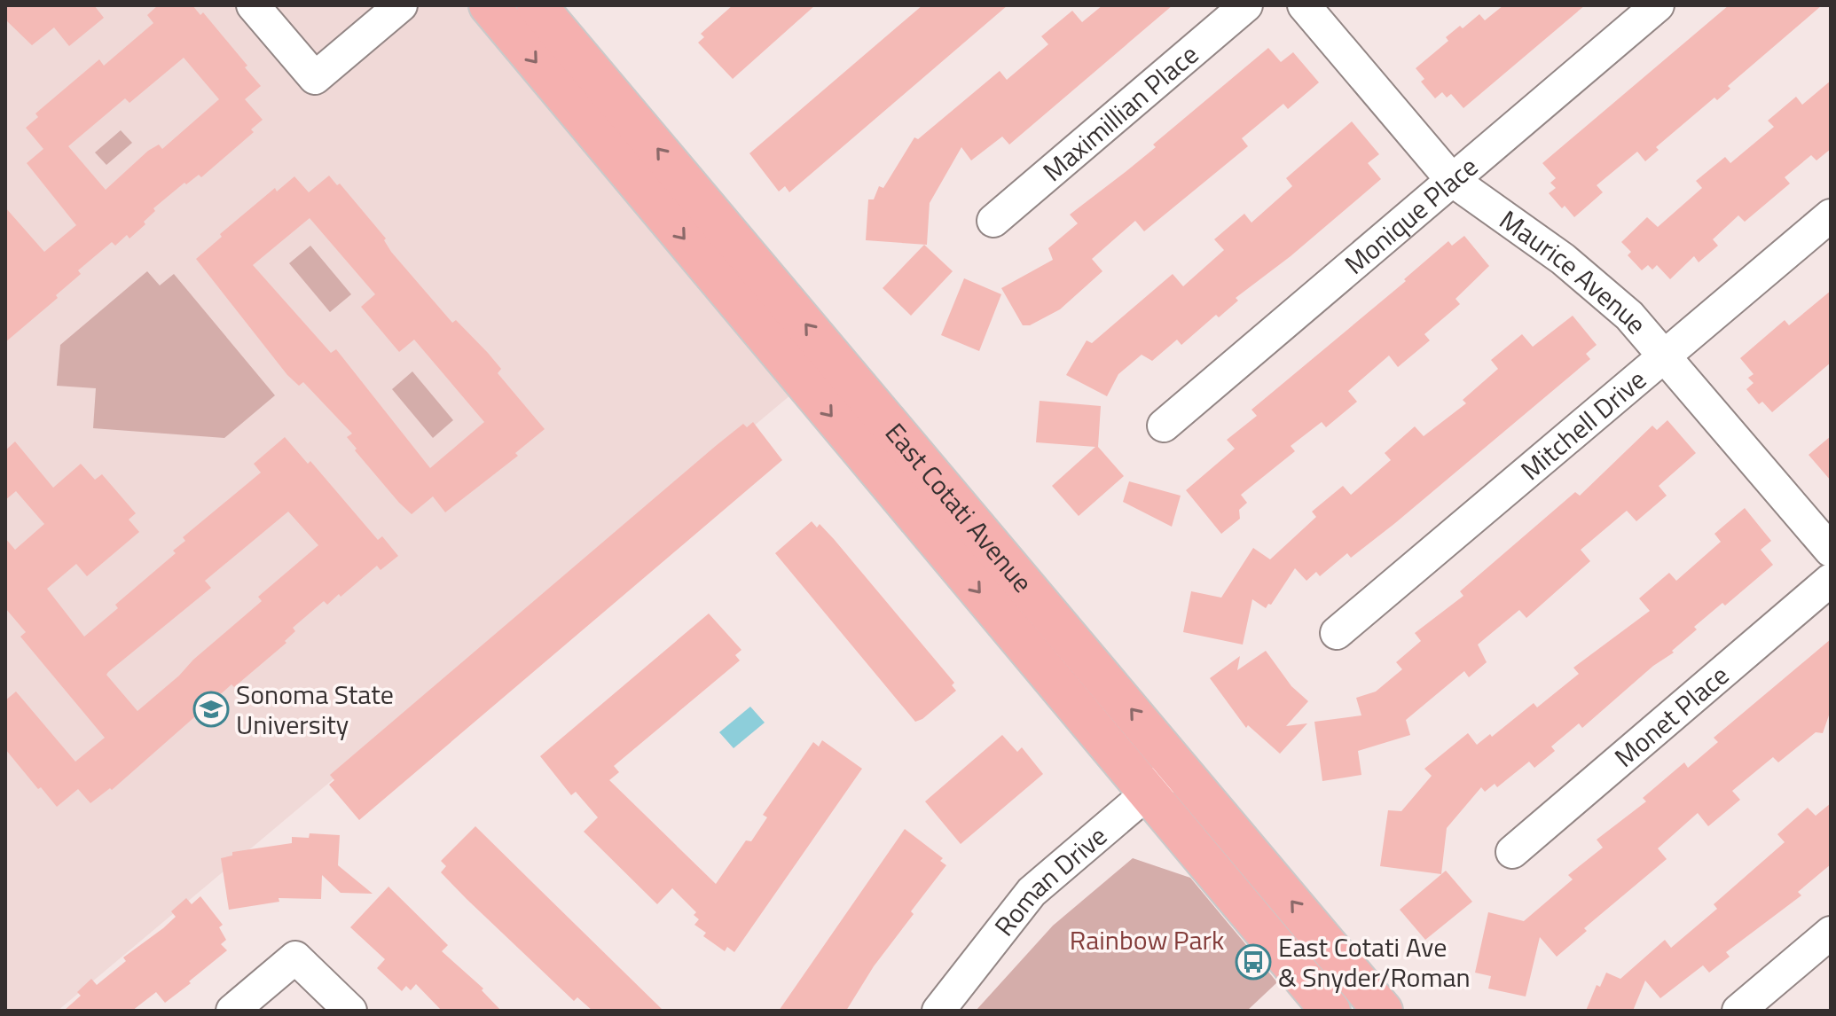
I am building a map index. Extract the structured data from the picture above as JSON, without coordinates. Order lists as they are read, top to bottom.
{
  "streets": {
    "main road": ["East Cotati Avenue"],
    "street": [
      "Maximillian Place",
      "Monique Place",
      "Maurice Avenue",
      "Mitchell Drive",
      "Monet Place",
      "Roman Drive"
    ]
  },
  "crossings": [
    ["Monique Place", "Maurice Avenue"],
    ["Maurice Avenue", "Mitchell Drive"],
    ["East Cotati Avenue", "Roman Drive"]
  ],
  "parks": ["Rainbow Park"],
  "places": {
    "school or university": ["Sonoma State University"],
    "bus stop": ["East Cotati Ave & Snyder/Roman"]
  }
}
